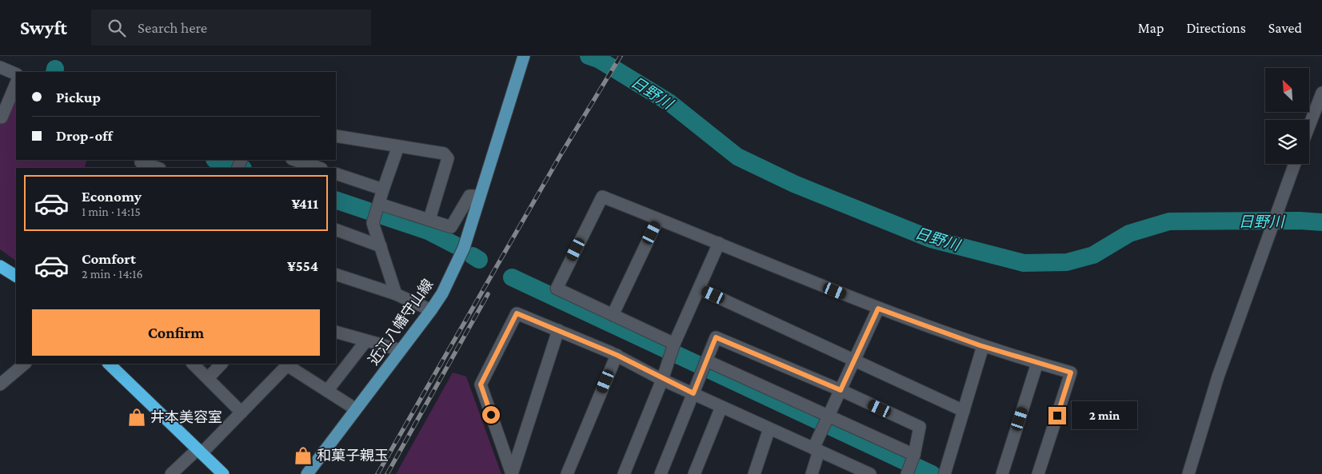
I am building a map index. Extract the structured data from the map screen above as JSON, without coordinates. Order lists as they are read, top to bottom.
{
  "streets": {
    "main road": ["近江八幡守山線"]
  },
  "water": ["日野川"],
  "places": {
    "shop": ["井本美容室", "和菓子親玉"]
  },
  "north": "top left",
  "page": {
    "header": "Swyft",
    "search": "Search here",
    "nav": ["Map", "Directions", "Saved"],
    "banner": ["Pickup", "Drop-off"],
    "list": [
      {
        "name": "Economy",
        "note": "1 min · 14:15",
        "value": "¥411"
      },
      {
        "name": "Comfort",
        "note": "2 min · 14:16",
        "value": "¥554"
      }
    ],
    "buttons": "Confirm",
    "bubble": "2 min"
  }
}
